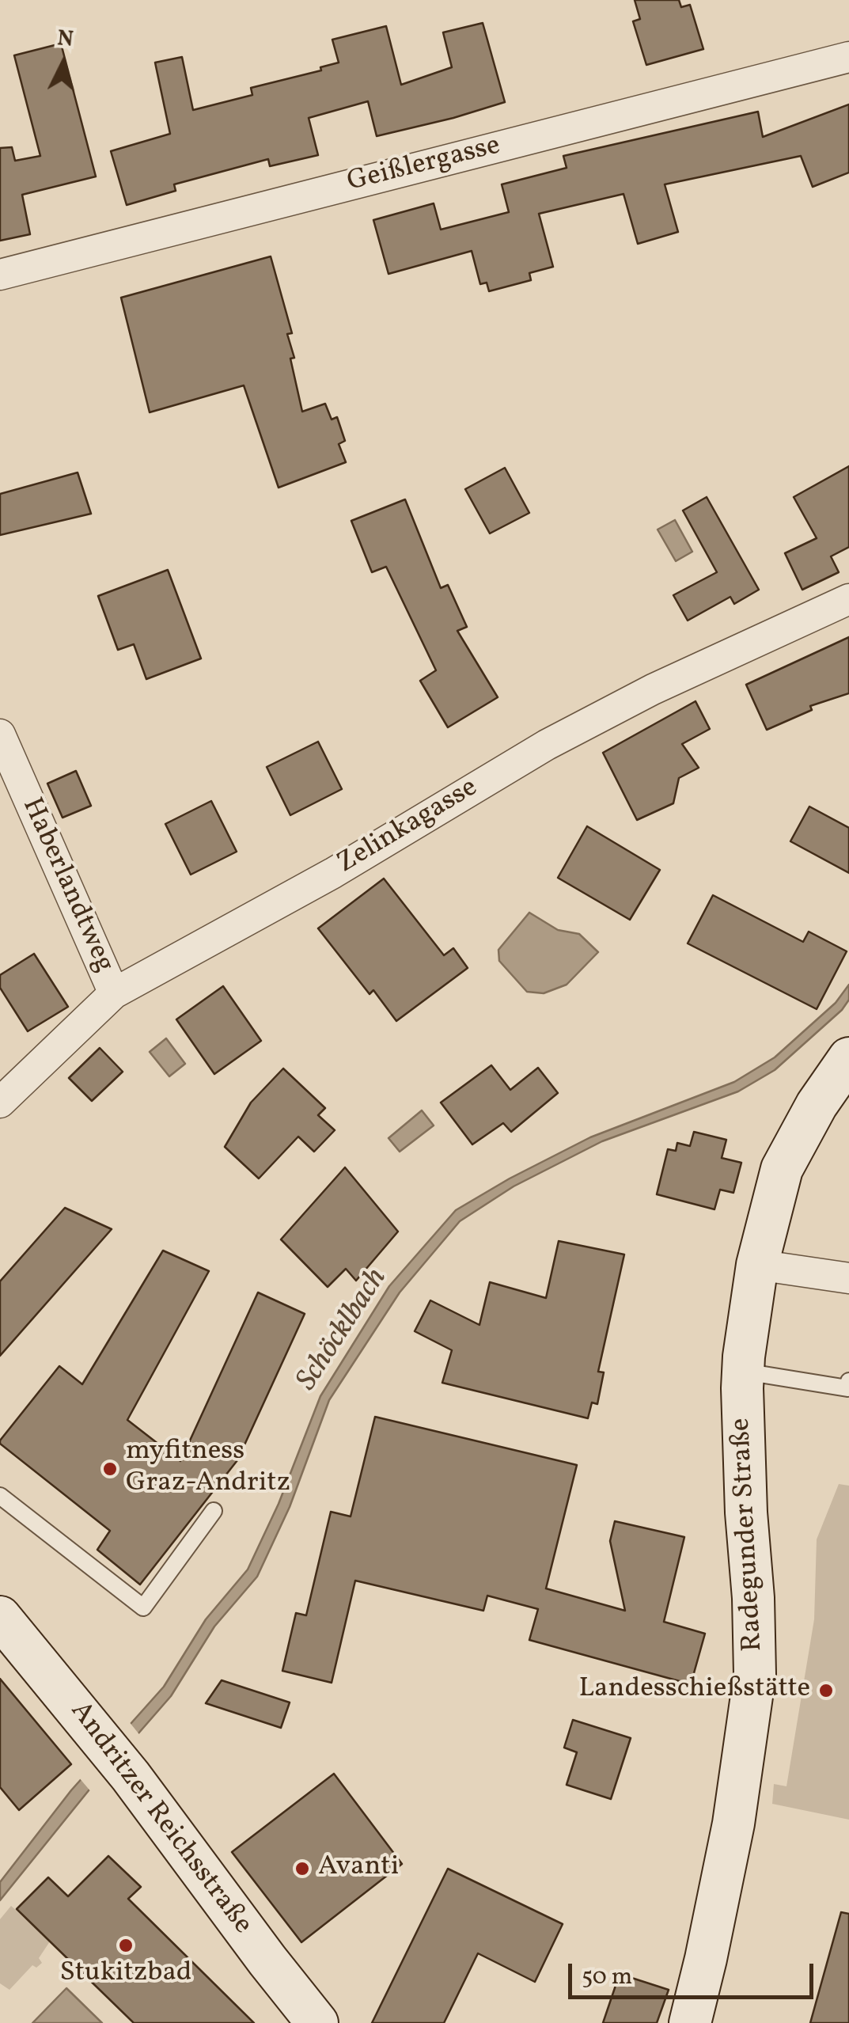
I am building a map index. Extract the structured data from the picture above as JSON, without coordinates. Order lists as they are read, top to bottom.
{
  "streets": {
    "main road": ["Radegunder Straße", "Andritzer Reichsstraße"],
    "street": ["Geißlergasse", "Zelinkagasse", "Haberlandtweg"]
  },
  "crossings": [
    ["Zelinkagasse", "Haberlandtweg"]
  ],
  "water": ["Schöcklbach"],
  "places": [
    "myfitness Graz-Andritz",
    "Landesschießstätte",
    "Avanti",
    "Stukitzbad"
  ],
  "scale_bar": "50 m",
  "north": "top"
}
